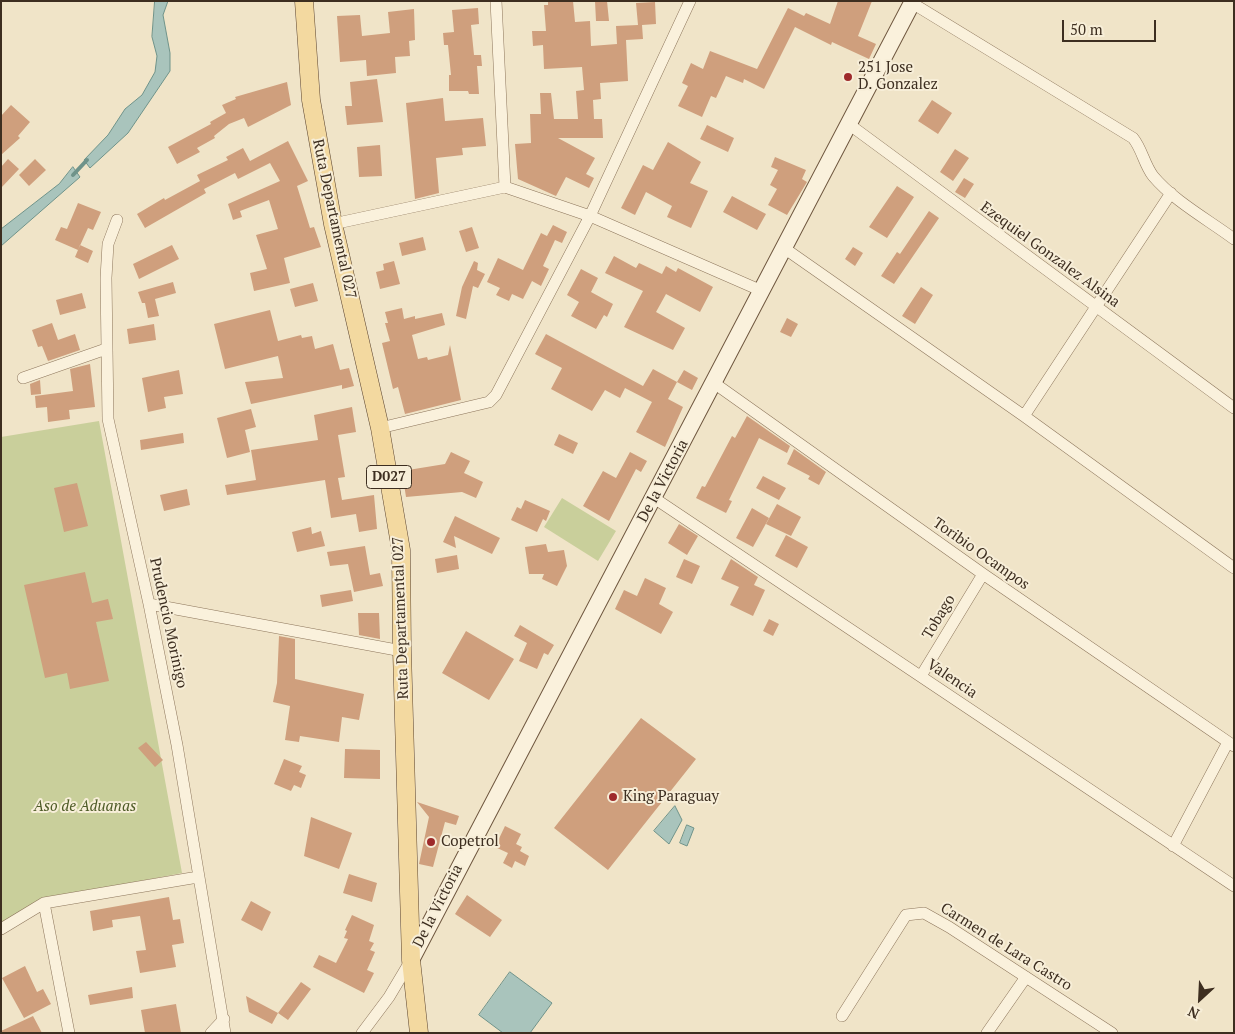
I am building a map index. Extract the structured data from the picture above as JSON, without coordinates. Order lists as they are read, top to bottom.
{
  "streets": {
    "main road": ["Ruta Departamental 027", "D027", "De la Victoria"],
    "street": [
      "Ezequiel Gonzalez Alsina",
      "Toribio Ocampos",
      "Tobago",
      "Prudencio Morinigo",
      "Valencia",
      "Carmen de Lara Castro"
    ]
  },
  "crossings": [
    ["Ruta Departamental 027", "De la Victoria"],
    ["Ezequiel Gonzalez Alsina", "De la Victoria"],
    ["De la Victoria", "Toribio Ocampos"],
    ["De la Victoria", "Valencia"],
    ["Toribio Ocampos", "Tobago"],
    ["Tobago", "Valencia"]
  ],
  "parks": ["Aso de Aduanas"],
  "places": ["251 Jose D. Gonzalez", "King Paraguay", "Copetrol"],
  "scale_bar": "50 m",
  "north": "bottom left"
}
